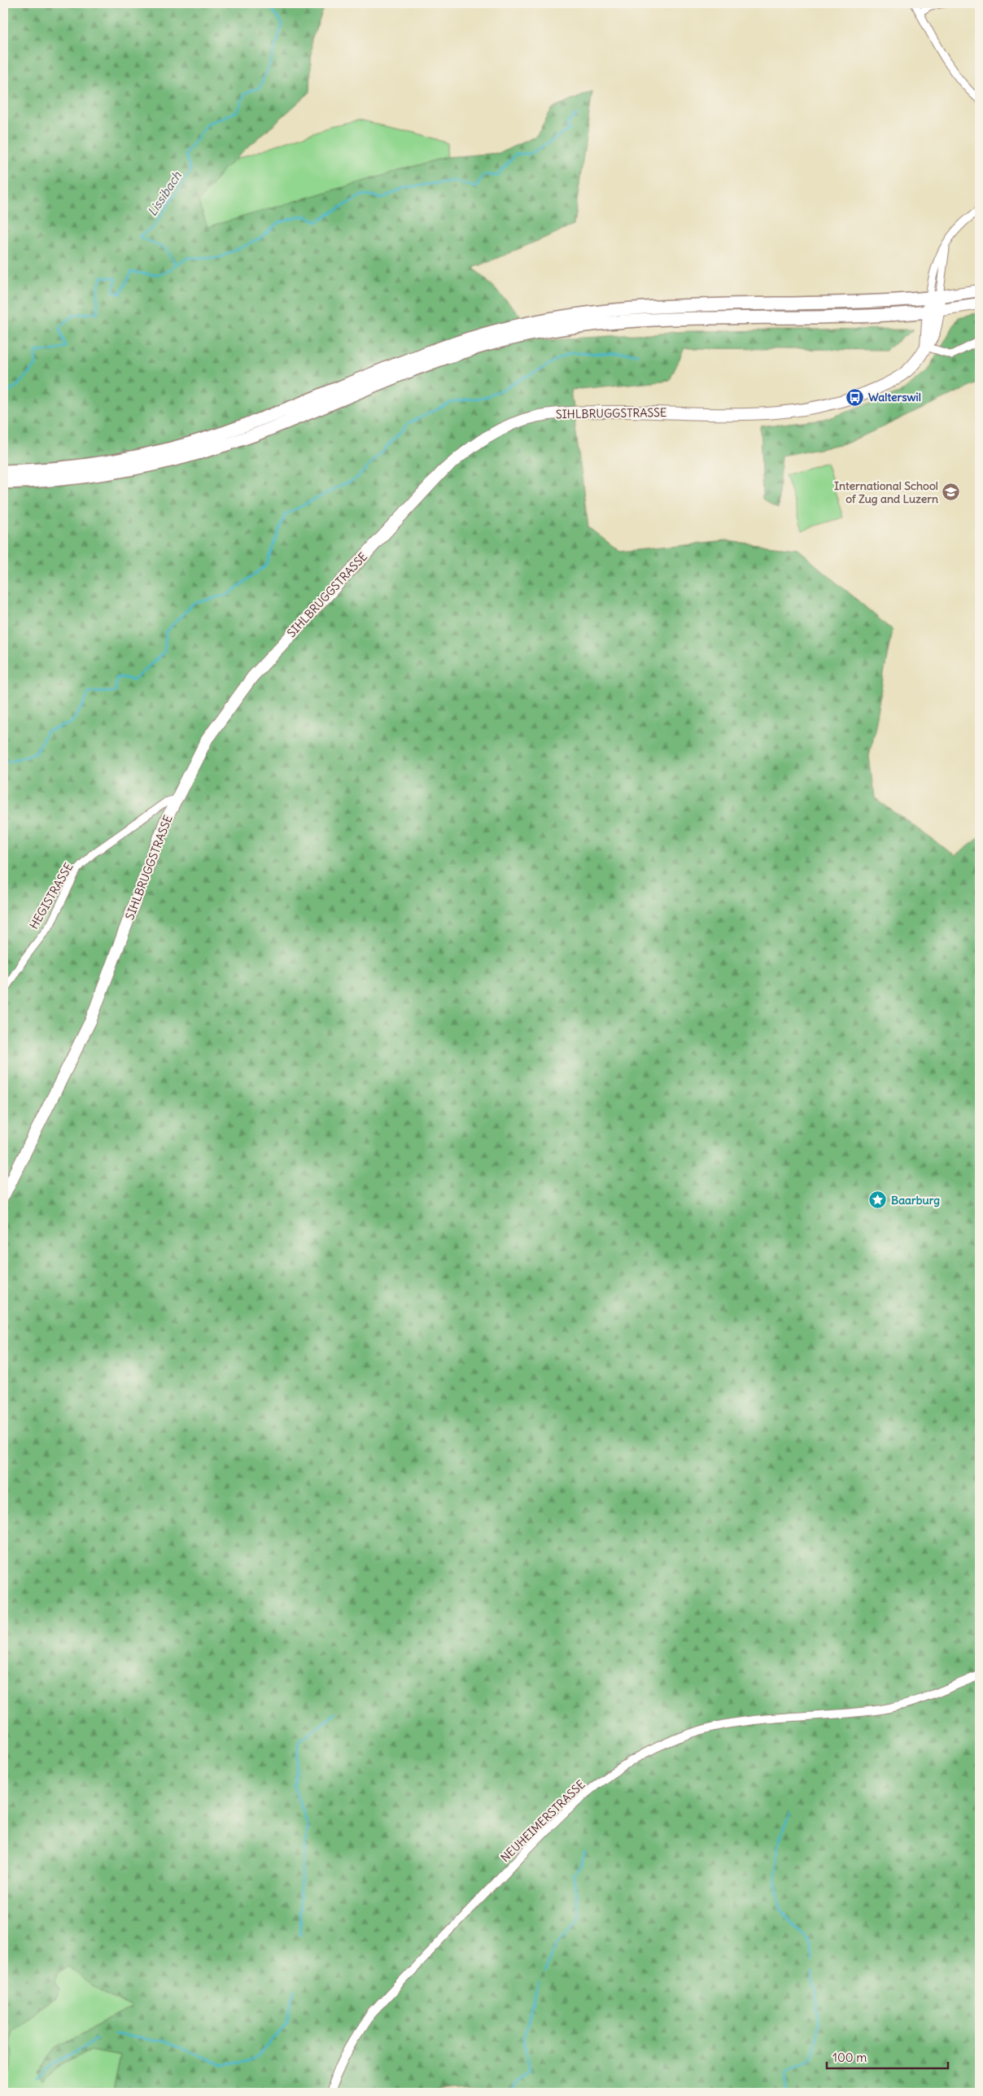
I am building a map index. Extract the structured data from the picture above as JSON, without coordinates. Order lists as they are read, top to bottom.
{
  "streets": {
    "main road": ["SIHLBRUGGSTRASSE"],
    "street": ["HEGISTRASSE", "NEUHEIMERSTRASSE"]
  },
  "crossings": [
    ["SIHLBRUGGSTRASSE", "HEGISTRASSE"]
  ],
  "water": ["Lissibach"],
  "places": {
    "bus stop": ["Walterswil"],
    "school or university": ["International School of Zug and Luzern"],
    "place": ["Baarburg"]
  },
  "scale_bar": "100 m"
}
